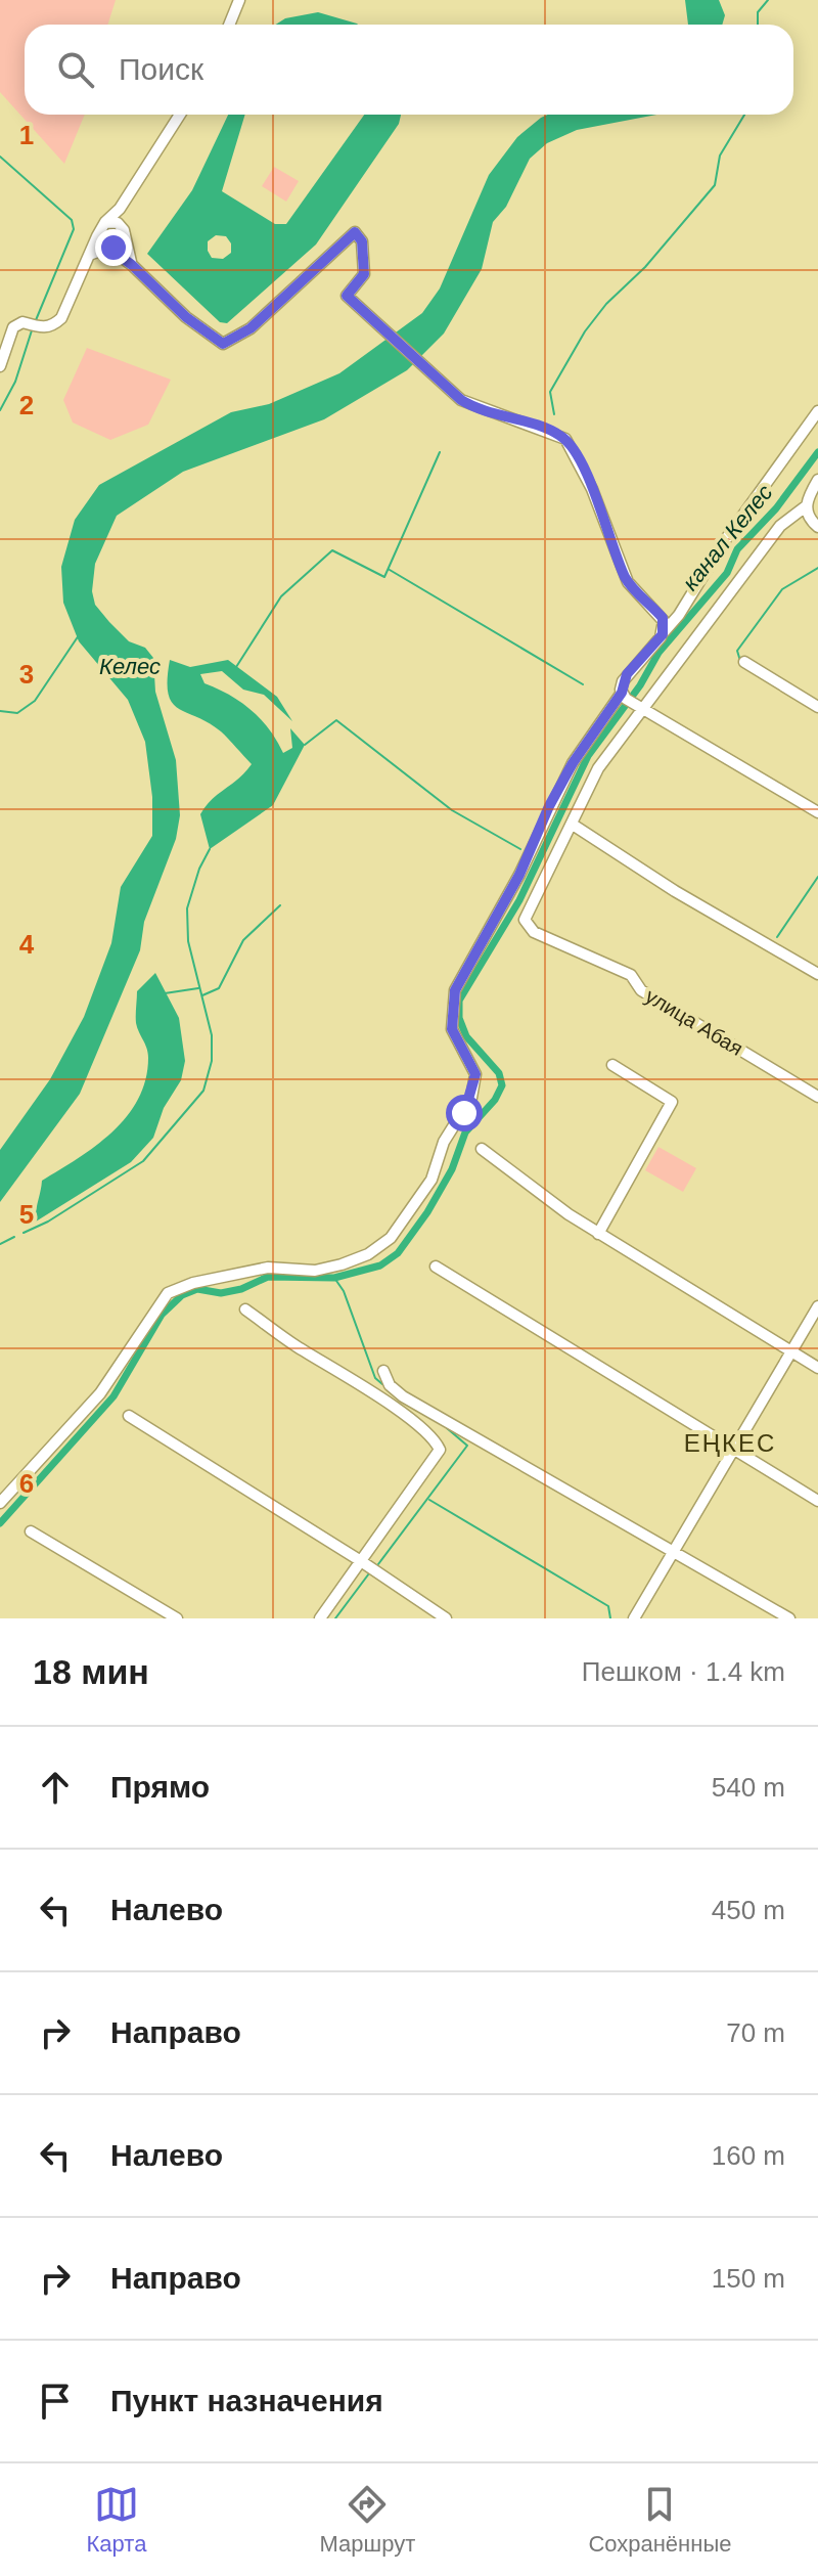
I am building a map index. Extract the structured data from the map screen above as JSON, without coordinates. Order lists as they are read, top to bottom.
{
  "streets": {
    "street": ["улица Абая"]
  },
  "districts": ["ЕҢКЕС"],
  "water": ["канал Келес", "Келес"],
  "page": {
    "search": "Поиск",
    "heading": ["18 мин", "Пешком · 1.4 km"],
    "list": [
      ["Прямо", "540 m"],
      ["Налево", "450 m"],
      ["Направо", "70 m"],
      ["Налево", "160 m"],
      ["Направо", "150 m"],
      "Пункт назначения"
    ],
    "nav": ["Карта", "Маршрут", "Сохранённые"]
  },
  "grid": {
    "rows": [
      "1",
      "2",
      "3",
      "4",
      "5",
      "6"
    ]
  }
}
